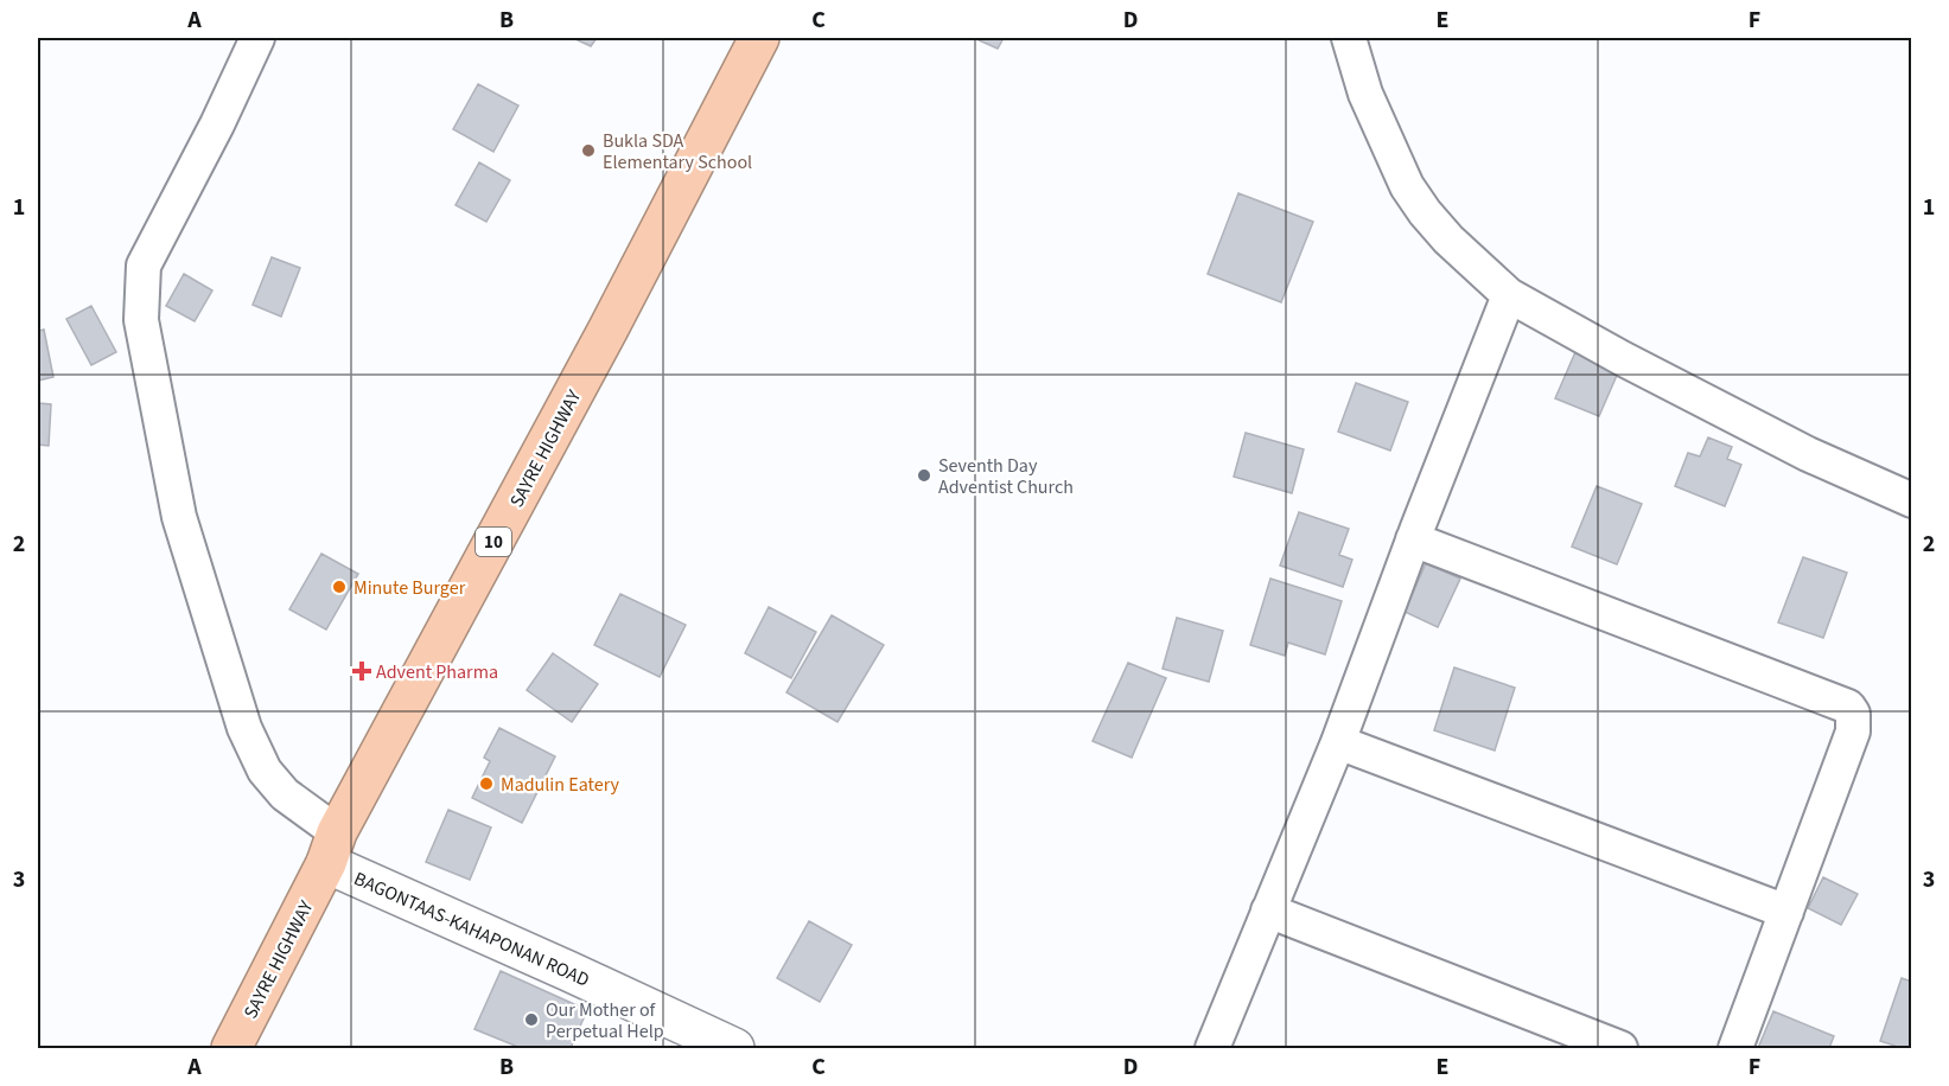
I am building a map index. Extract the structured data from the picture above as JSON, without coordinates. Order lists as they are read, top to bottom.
{
  "streets": {
    "highway": ["SAYRE HIGHWAY", "10"],
    "main road": ["BAGONTAAS-KAHAPONAN ROAD"]
  },
  "crossings": [
    ["SAYRE HIGHWAY", "BAGONTAAS-KAHAPONAN ROAD"]
  ],
  "places": {
    "other": [
      "Bukla SDA Elementary School",
      "Seventh Day Adventist Church",
      "Minute Burger",
      "Madulin Eatery",
      "Our Mother of Perpetual Help"
    ],
    "health": ["Advent Pharma"]
  },
  "grid": {
    "columns": [
      "A",
      "B",
      "C",
      "D",
      "E",
      "F"
    ],
    "rows": ["1", "2", "3"]
  }
}
